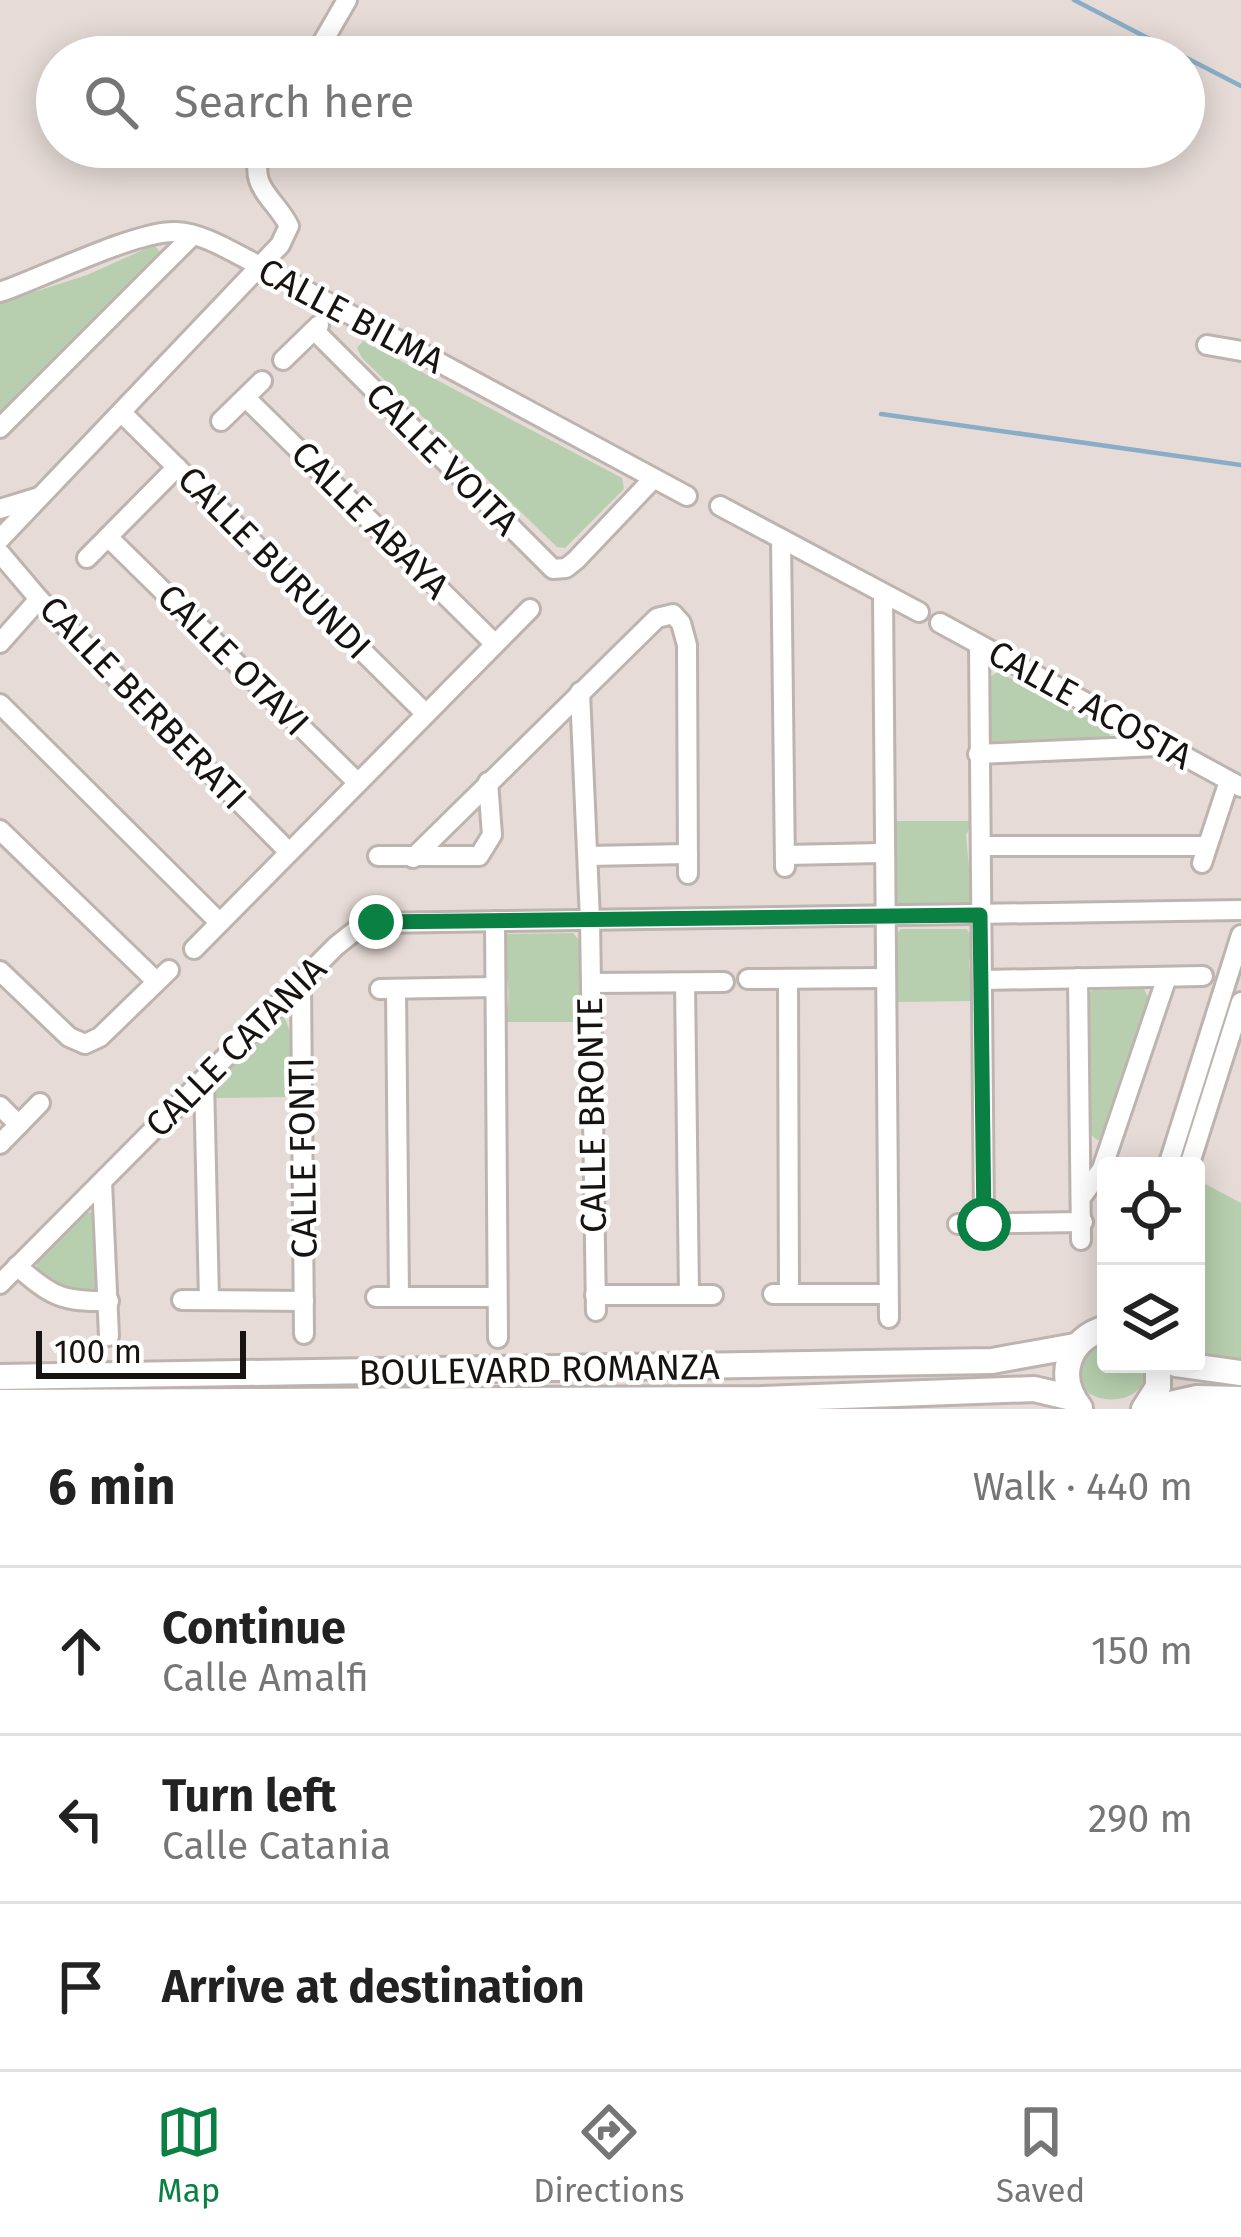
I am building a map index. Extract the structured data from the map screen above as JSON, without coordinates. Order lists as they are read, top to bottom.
{
  "streets": {
    "main road": ["BOULEVARD ROMANZA"],
    "street": [
      "CALLE BILMA",
      "CALLE VOITA",
      "CALLE ABAYA",
      "CALLE BURUNDI",
      "CALLE OTAVI",
      "CALLE BERBERATI",
      "CALLE ACOSTA",
      "CALLE CATANIA",
      "CALLE BRONTE",
      "CALLE FONTI"
    ]
  },
  "crossings": [
    ["CALLE BILMA", "CALLE VOITA"],
    ["CALLE CATANIA", "CALLE BRONTE"],
    ["CALLE CATANIA", "CALLE FONTI"]
  ],
  "scale_bar": "100 m",
  "page": {
    "search": "Search here",
    "scale": "100 m",
    "heading": ["6 min", "Walk · 440 m"],
    "list": [
      ["Continue", "Calle Amalfi", "150 m"],
      ["Turn left", "Calle Catania", "290 m"],
      "Arrive at destination"
    ],
    "nav": ["Map", "Directions", "Saved"]
  }
}
